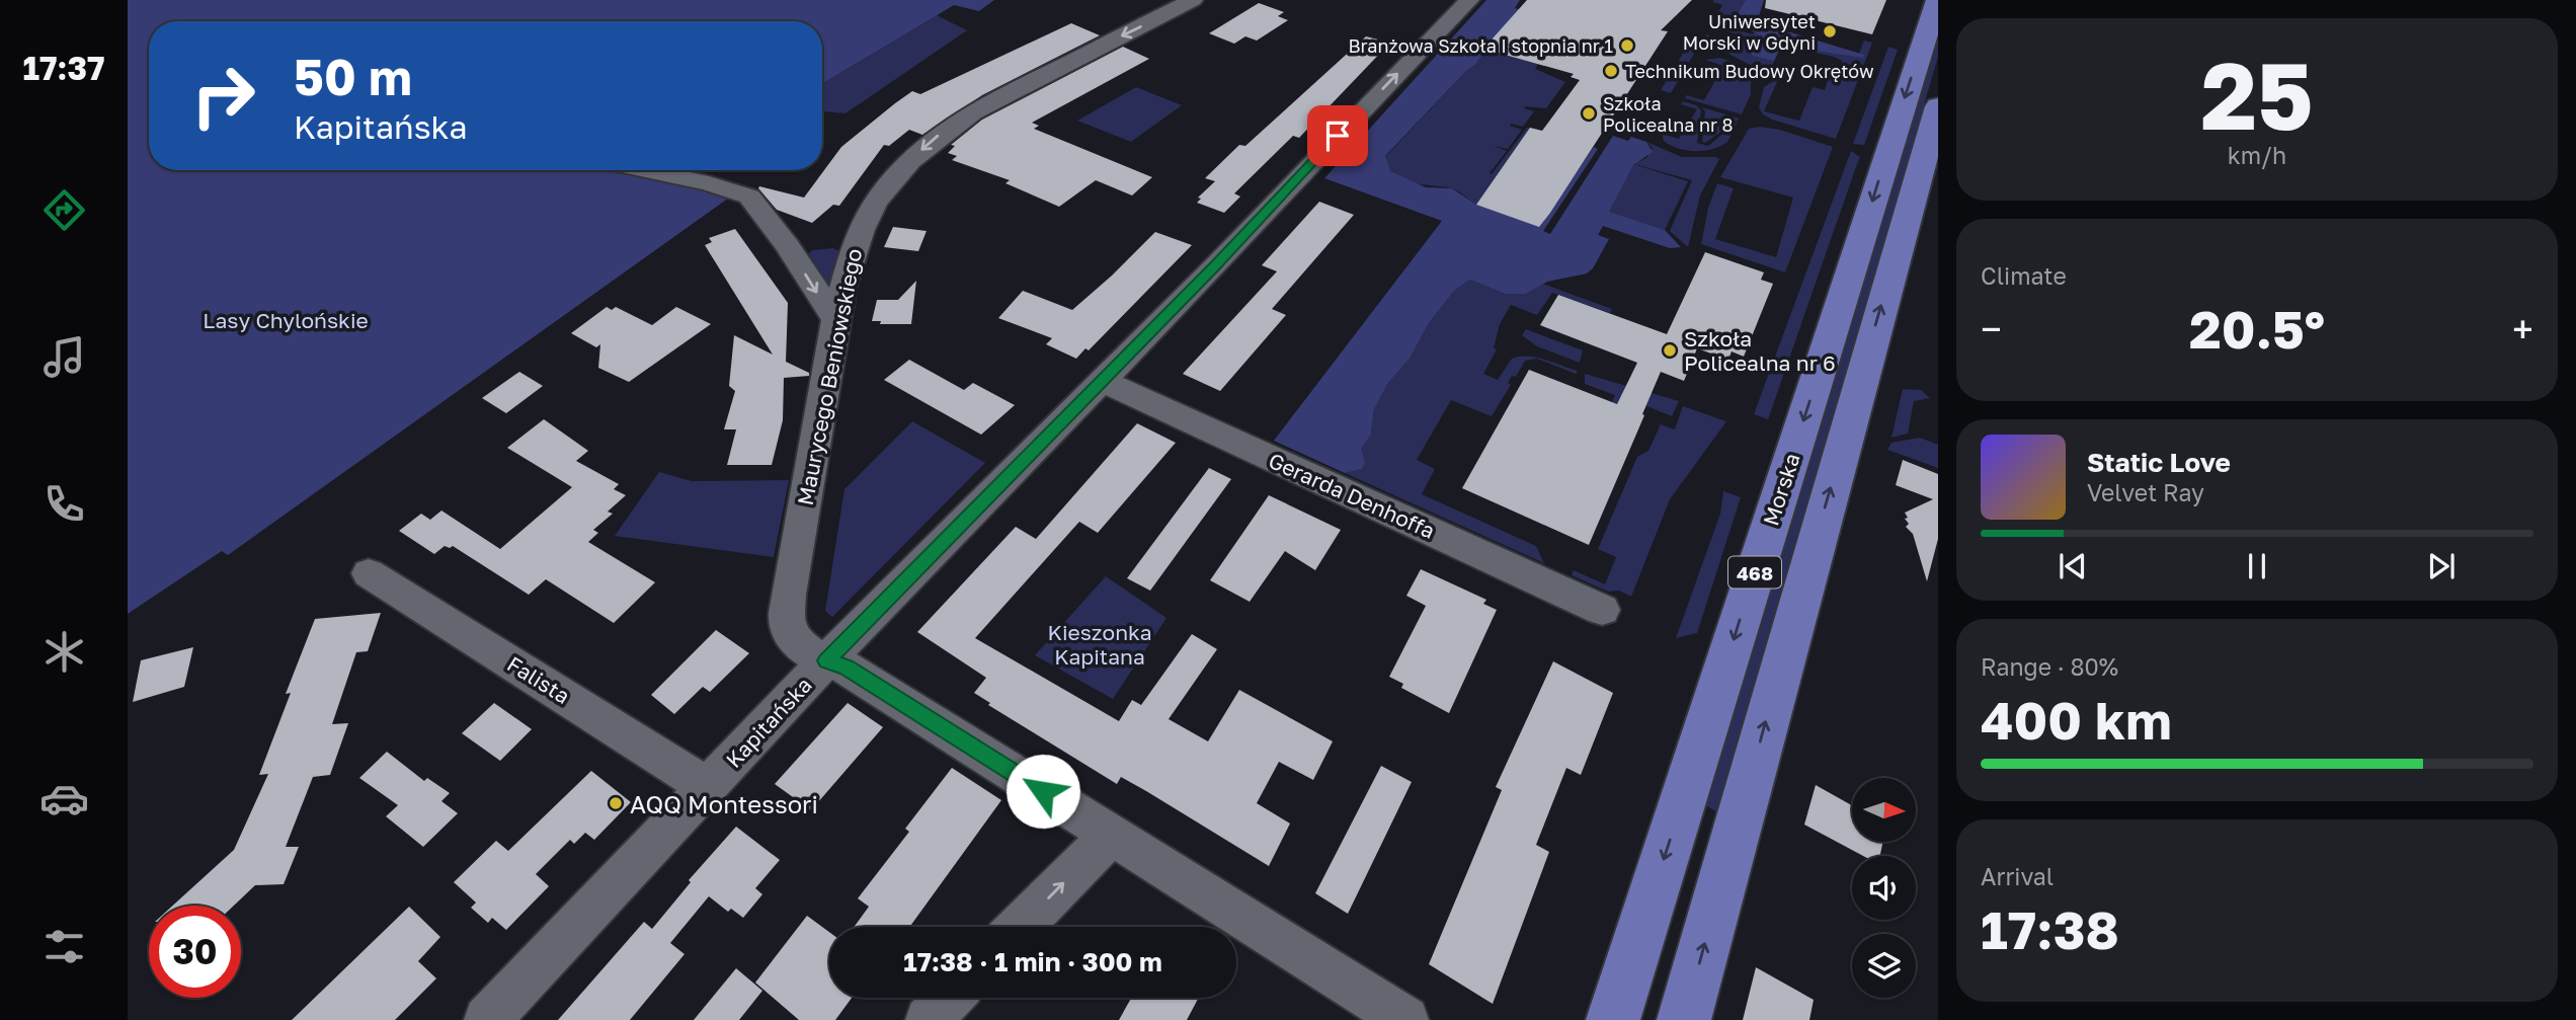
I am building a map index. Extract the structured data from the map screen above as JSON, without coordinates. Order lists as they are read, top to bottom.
{
  "streets": {
    "main road": ["Morska", "468"],
    "street": [
      "Maurycego Beniowskiego",
      "Gerarda Denhoffa",
      "Falista",
      "Kapitańska"
    ]
  },
  "crossings": [
    ["Maurycego Beniowskiego", "Kapitańska"],
    ["Gerarda Denhoffa", "Kapitańska"],
    ["Falista", "Kapitańska"]
  ],
  "one_way": ["Maurycego Beniowskiego", "Kapitańska"],
  "parks": ["Lasy Chylońskie", "Kieszonka Kapitana"],
  "places": [
    "Uniwersytet Morski w Gdyni",
    "Branżowa Szkoła I stopnia nr 1",
    "Technikum Budowy Okrętów",
    "Szkoła Policealna nr 8",
    "Szkoła Policealna nr 6",
    "AQQ Montessori"
  ],
  "north": "right",
  "page": {
    "tabs": "17:37",
    "tile": [
      ["25", "km/h"],
      "Climate",
      ["Range · 80%", "400 km"],
      ["Arrival", "17:38"]
    ],
    "turn": ["50 m", "Kapitańska"],
    "heat": ["−", "20.5°", "+"],
    "song": ["Static Love", "Velvet Ray"],
    "limit": "30",
    "trip": "17:38 · 1 min · 300 m"
  }
}
